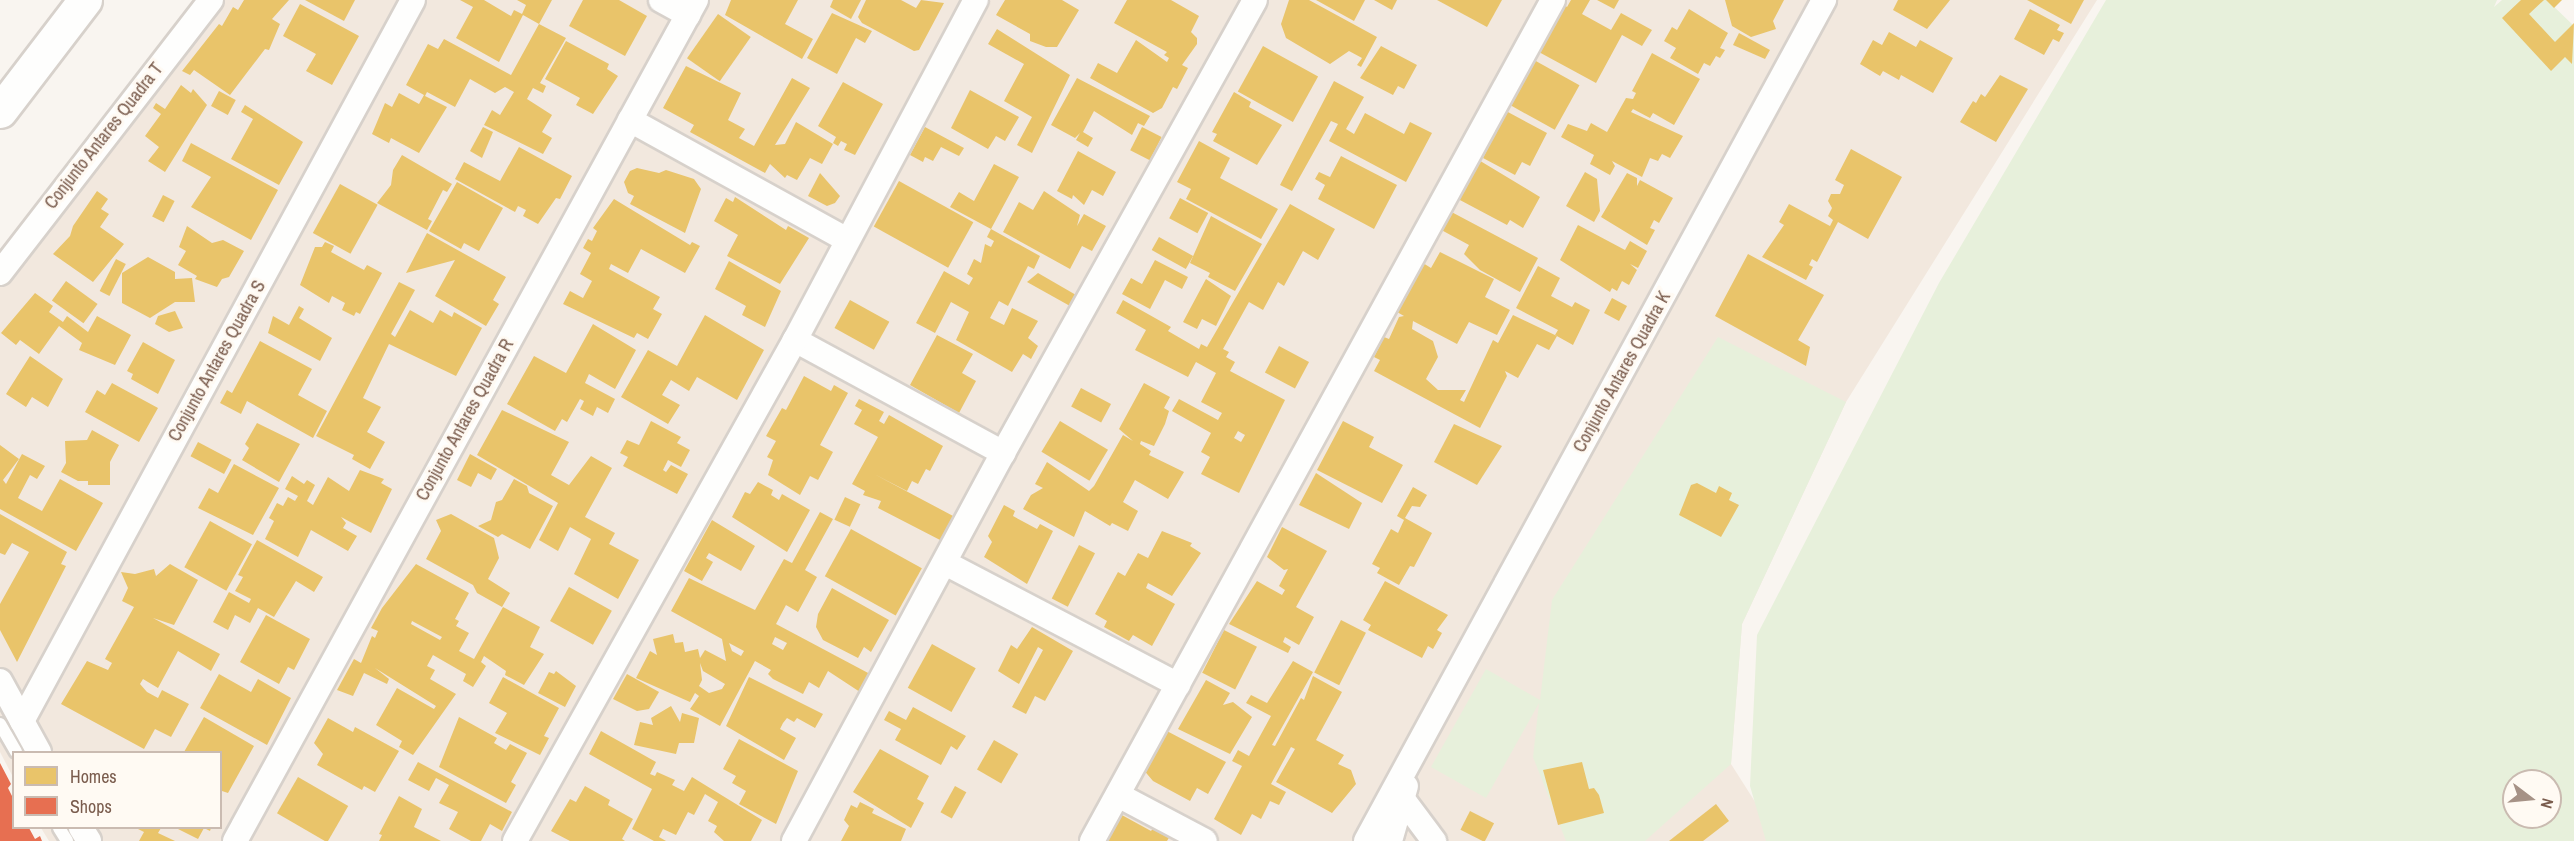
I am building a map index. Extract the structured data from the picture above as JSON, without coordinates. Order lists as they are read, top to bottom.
{
  "streets": {
    "street": [
      "Conjunto Antares Quadra T",
      "Conjunto Antares Quadra S",
      "Conjunto Antares Quadra K",
      "Conjunto Antares Quadra R"
    ]
  },
  "legend": ["Homes", "Shops"],
  "north": "right"
}
